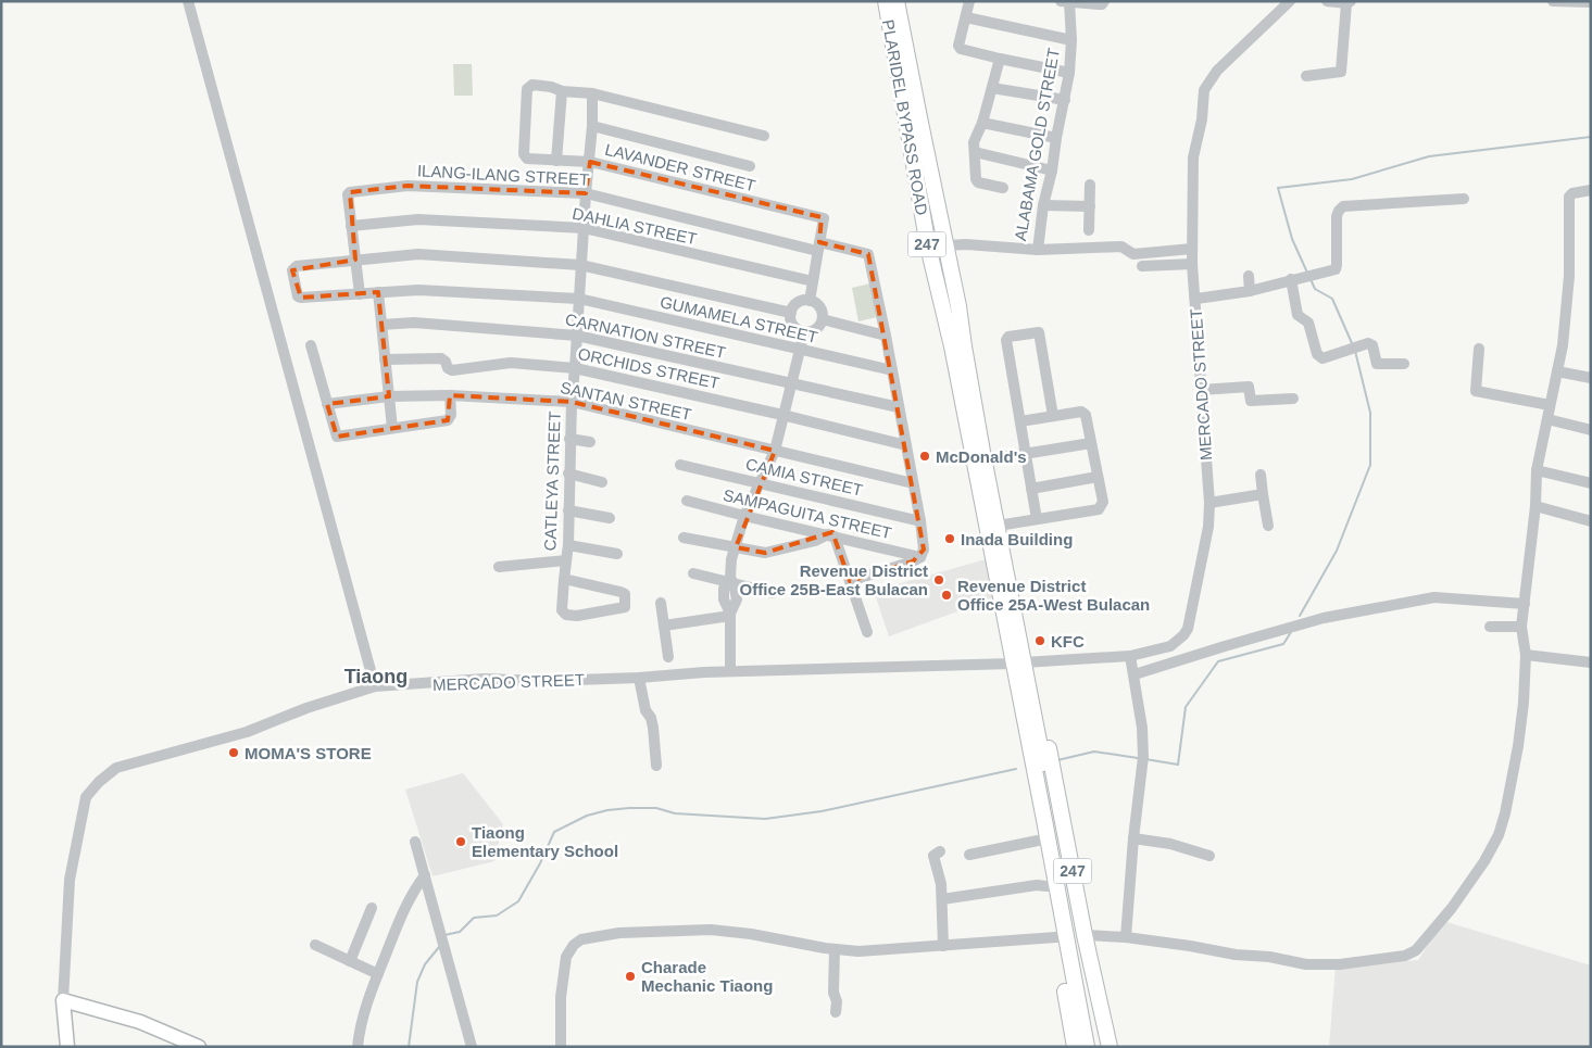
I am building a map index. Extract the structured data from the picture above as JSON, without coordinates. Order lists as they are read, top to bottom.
{
  "streets": {
    "highway": ["PLARIDEL BYPASS ROAD", "247"],
    "main road": ["MERCADO STREET"],
    "street": [
      "ALABAMA GOLD STREET",
      "LAVANDER STREET",
      "ILANG-ILANG STREET",
      "DAHLIA STREET",
      "GUMAMELA STREET",
      "CARNATION STREET",
      "ORCHIDS STREET",
      "SANTAN STREET",
      "CAMIA STREET",
      "CATLEYA STREET",
      "SAMPAGUITA STREET"
    ]
  },
  "crossings": [
    ["PLARIDEL BYPASS ROAD", "ALABAMA GOLD STREET"],
    ["PLARIDEL BYPASS ROAD", "247"],
    ["PLARIDEL BYPASS ROAD", "MERCADO STREET"],
    ["LAVANDER STREET", "ILANG-ILANG STREET"],
    ["LAVANDER STREET", "CATLEYA STREET"],
    ["ILANG-ILANG STREET", "DAHLIA STREET"],
    ["ILANG-ILANG STREET", "GUMAMELA STREET"],
    ["ILANG-ILANG STREET", "CATLEYA STREET"],
    ["DAHLIA STREET", "CATLEYA STREET"],
    ["GUMAMELA STREET", "CATLEYA STREET"],
    ["CARNATION STREET", "CATLEYA STREET"],
    ["ORCHIDS STREET", "CATLEYA STREET"],
    ["SANTAN STREET", "CATLEYA STREET"]
  ],
  "districts": ["Tiaong"],
  "places": [
    "McDonald's",
    "Inada Building",
    "Revenue District Office 25B-East Bulacan",
    "Revenue District Office 25A-West Bulacan",
    "KFC",
    "MOMA'S STORE",
    "Tiaong Elementary School",
    "Charade Mechanic Tiaong"
  ]
}
